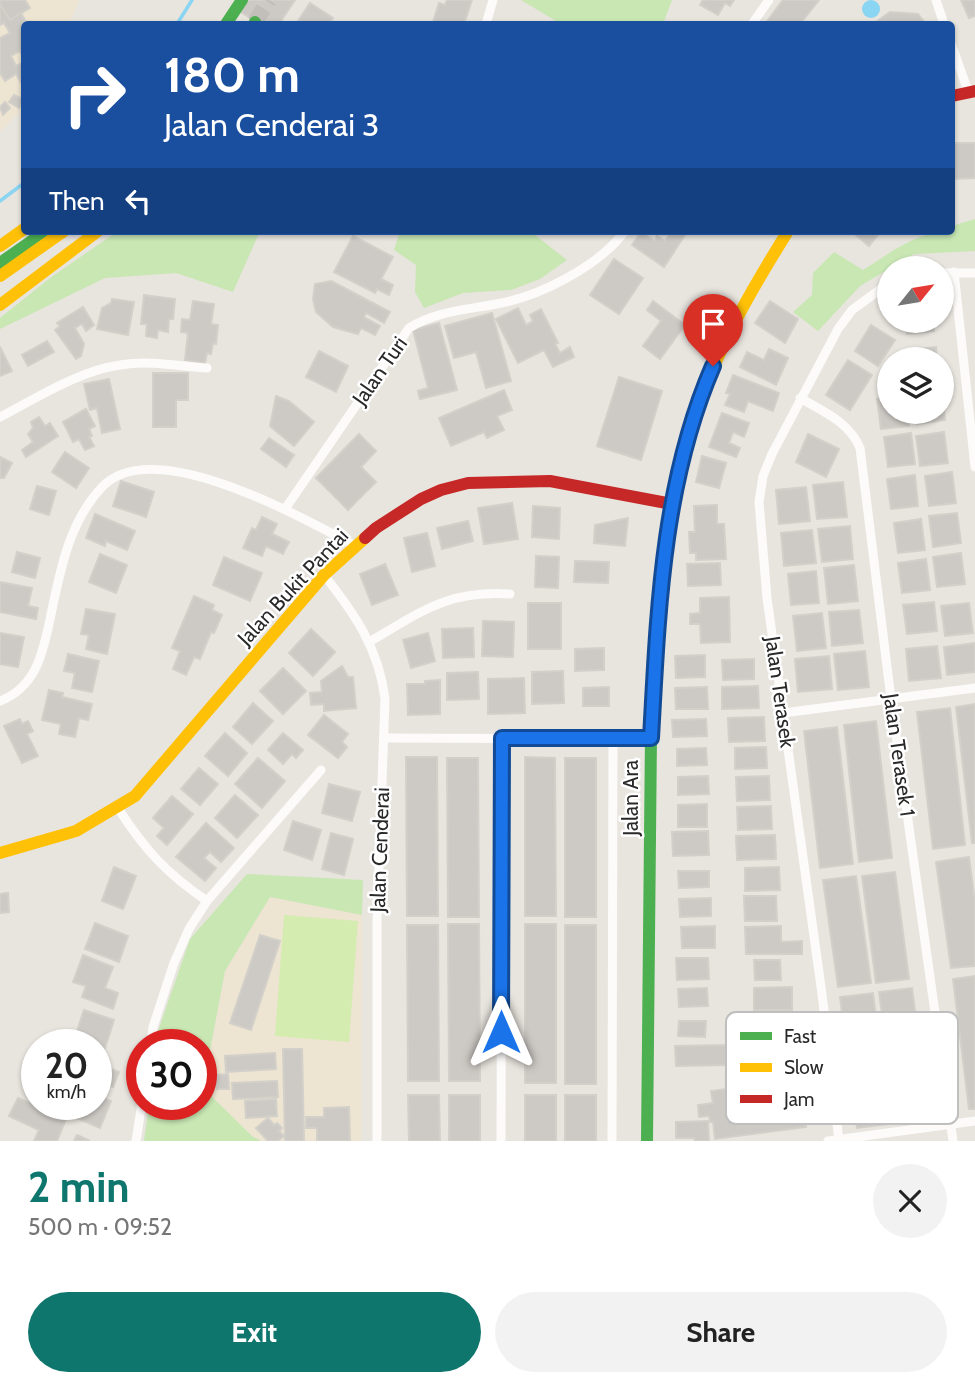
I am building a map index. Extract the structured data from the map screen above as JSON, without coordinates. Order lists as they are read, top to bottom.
{
  "streets": {
    "main road": ["Jalan Bukit Pantai", "Jalan Ara"],
    "street": [
      "Jalan Turi",
      "Jalan Terasek",
      "Jalan Terasek 1",
      "Jalan Cenderai"
    ]
  },
  "crossings": [
    ["Jalan Bukit Pantai", "Jalan Ara"],
    ["Jalan Bukit Pantai", "Jalan Cenderai"],
    ["Jalan Terasek", "Jalan Terasek 1"]
  ],
  "legend": ["Fast", "Slow", "Jam"],
  "north": "top right",
  "page": {
    "turn": ["180 m", "Jalan Cenderai 3"],
    "then": "Then",
    "speed": "20 km/h",
    "limit": "30",
    "heading": ["2 min", "500 m · 09:52"],
    "buttons": ["Exit", "Share"]
  }
}
